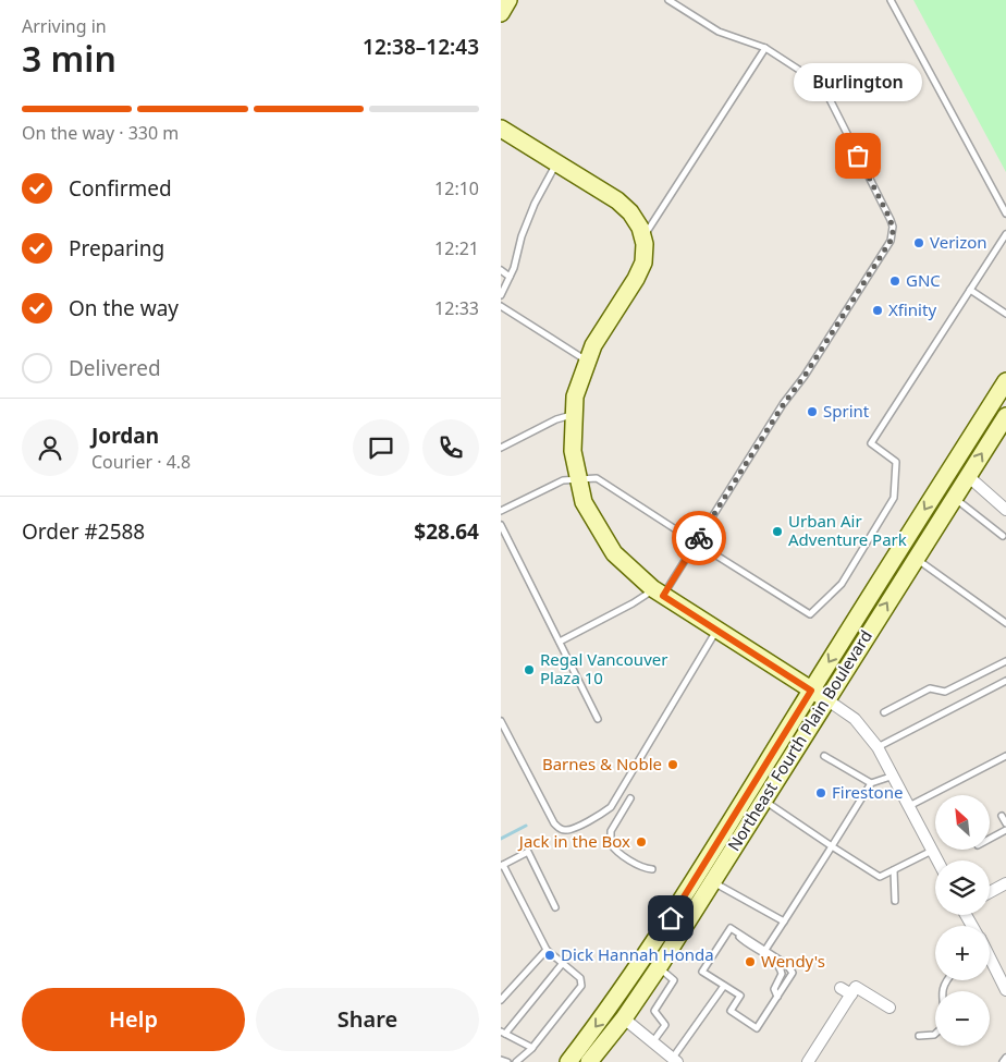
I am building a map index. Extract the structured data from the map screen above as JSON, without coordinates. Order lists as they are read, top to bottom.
{
  "streets": {
    "main road": ["Northeast Fourth Plain Boulevard"]
  },
  "places": [
    "Burlington",
    "Verizon",
    "GNC",
    "Xfinity",
    "Sprint",
    "Urban Air Adventure Park",
    "Regal Vancouver Plaza 10",
    "Barnes & Noble",
    "Firestone",
    "Jack in the Box",
    "Dick Hannah Honda",
    "Wendy's"
  ],
  "north": "top left",
  "page": {
    "heading": ["3 min", "Arriving in", "12:38–12:43"],
    "panel": [
      "Jordan",
      "Courier · 4.8",
      "Order #2588",
      "$28.64"
    ],
    "bubble": "Burlington",
    "bar": "On the way · 330 m",
    "list": [
      ["Confirmed", "12:10"],
      ["Preparing", "12:21"],
      ["On the way", "12:33"],
      "Delivered"
    ],
    "map_buttons": ["+", "−"],
    "buttons": ["Help", "Share"]
  }
}
